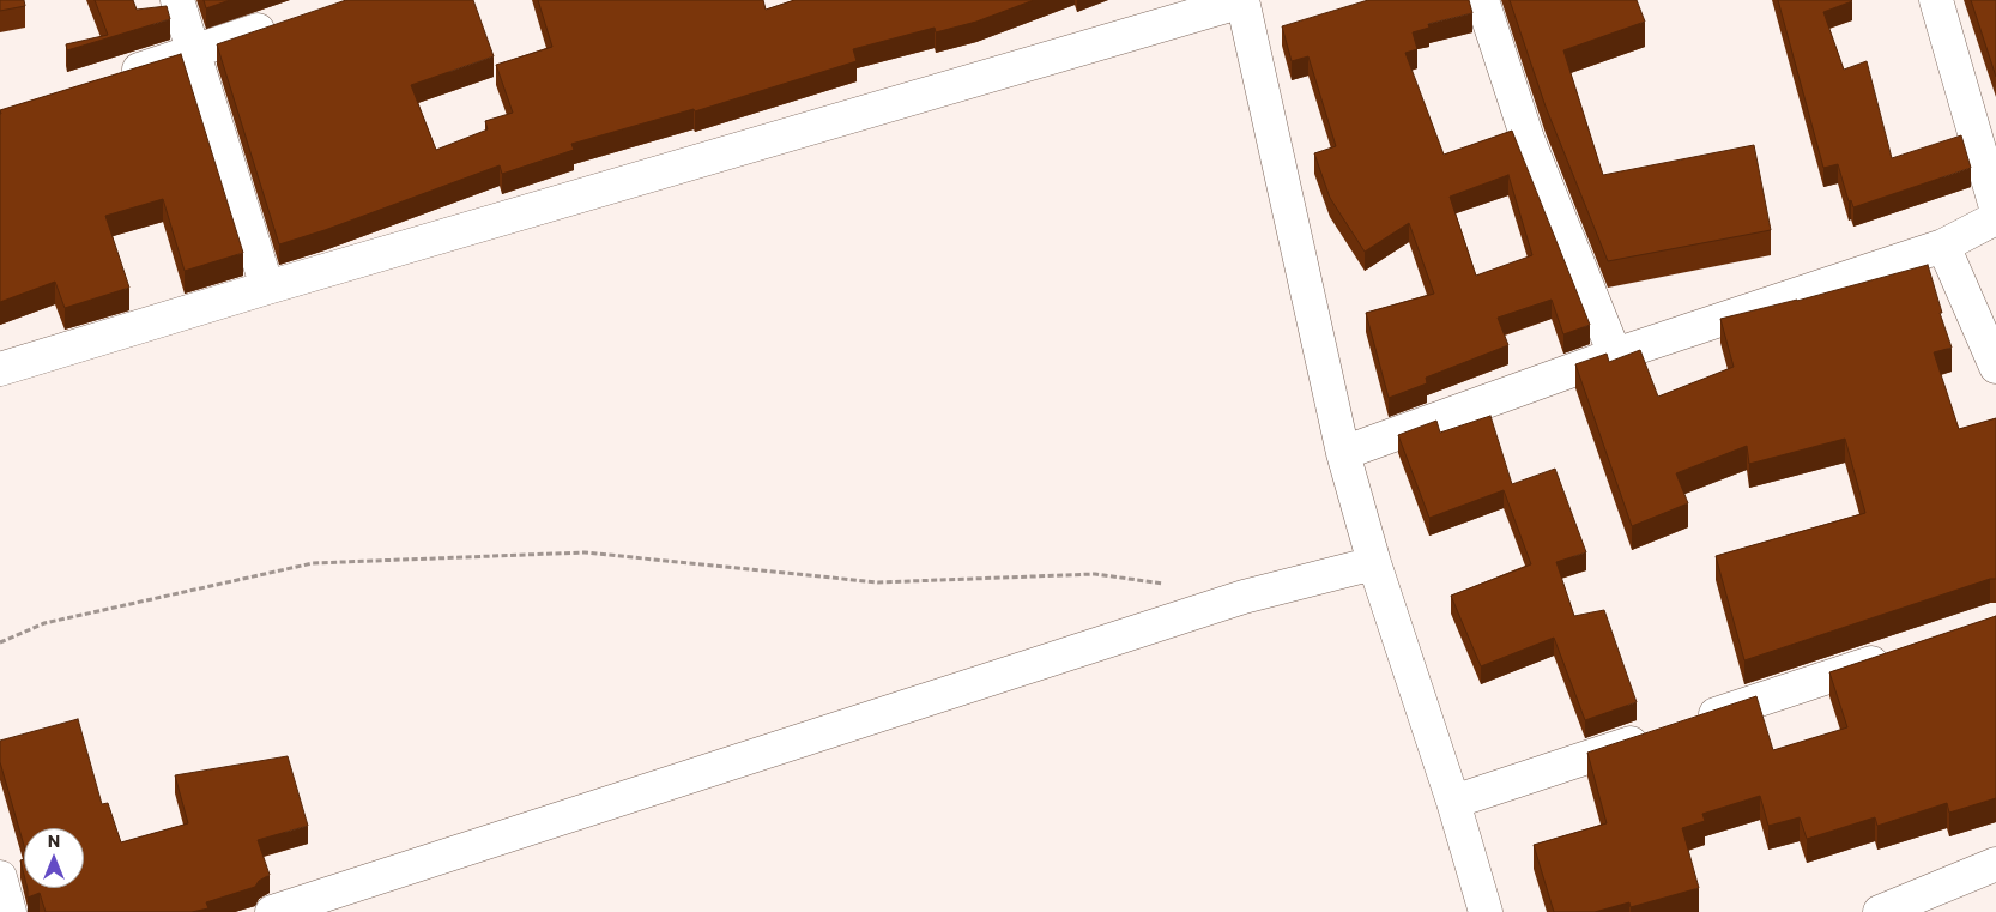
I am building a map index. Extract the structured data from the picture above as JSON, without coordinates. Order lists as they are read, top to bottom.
{
  "north": "top"
}
